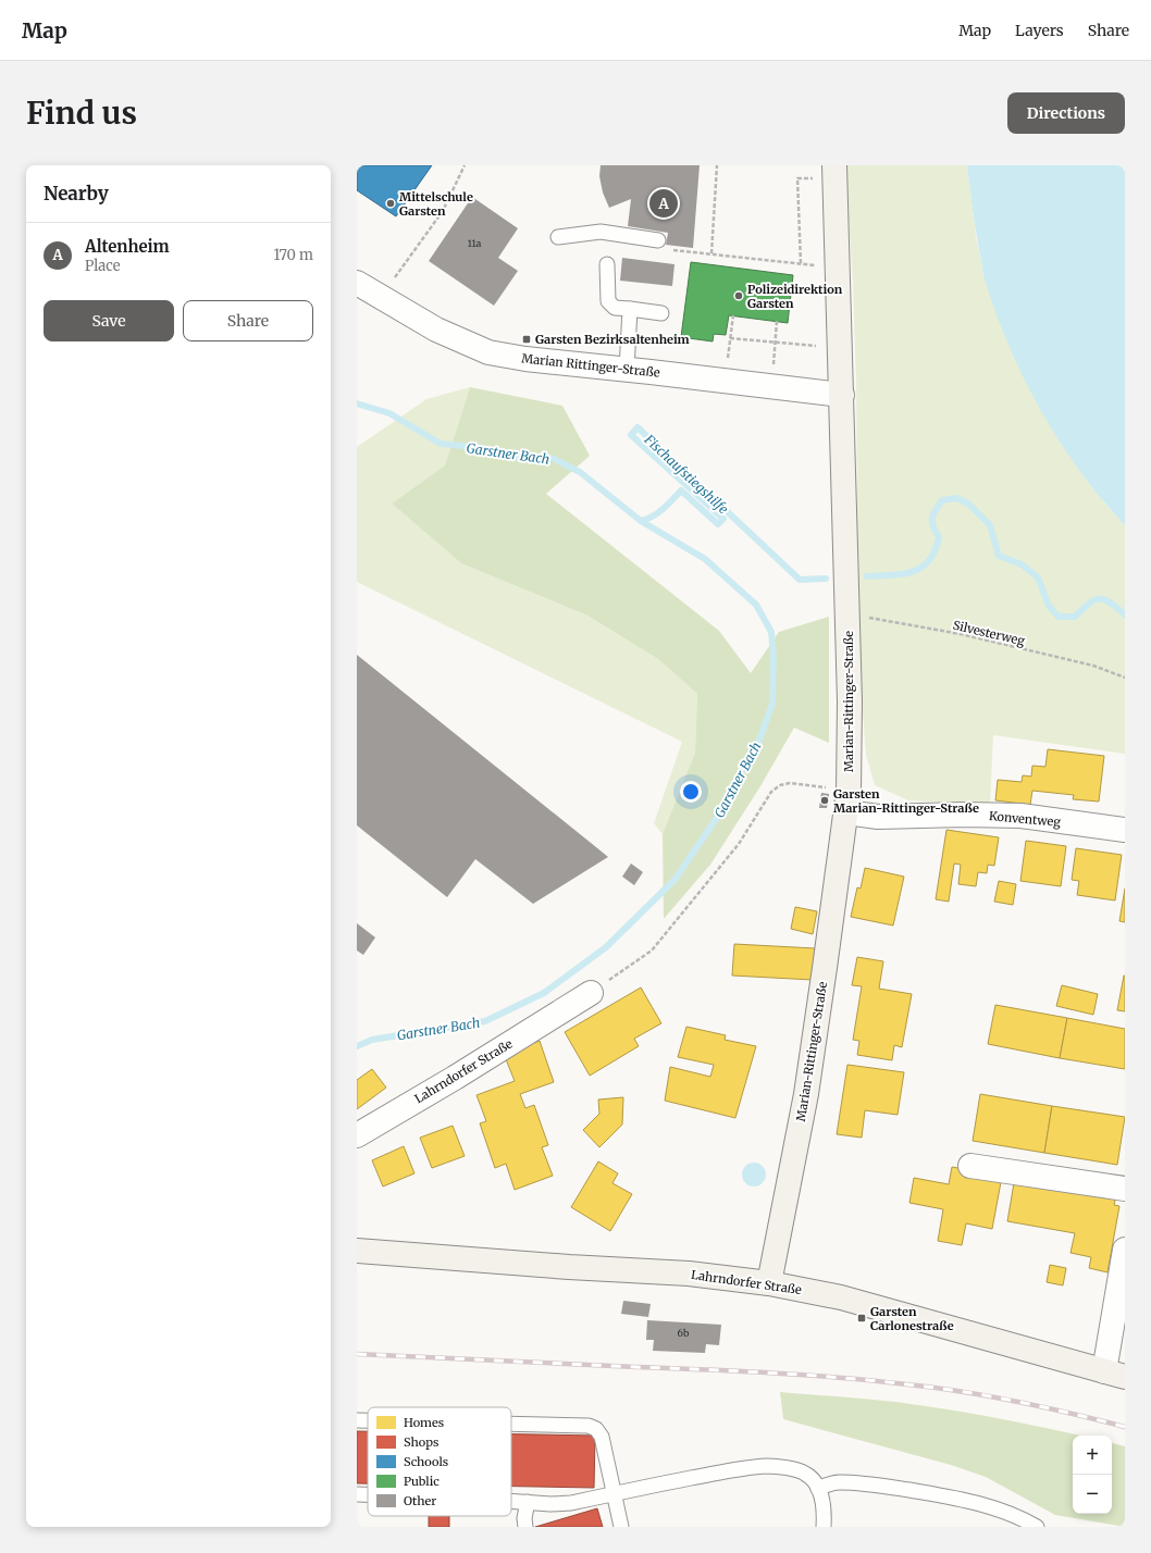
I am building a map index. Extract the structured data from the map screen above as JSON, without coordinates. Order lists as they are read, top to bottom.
{
  "streets": {
    "street": [
      "Marian Rittinger-Straße",
      "Marian-Rittinger-Straße",
      "Konventweg",
      "Lahrndorfer Straße"
    ],
    "path": ["Silvesterweg"]
  },
  "crossings": [
    ["Marian Rittinger-Straße", "Marian-Rittinger-Straße"],
    ["Silvesterweg", "Marian-Rittinger-Straße"],
    ["Marian-Rittinger-Straße", "Konventweg"],
    ["Marian-Rittinger-Straße", "Lahrndorfer Straße"]
  ],
  "water": ["Garstner Bach", "Fischaufstiegshilfe"],
  "places": {
    "other": ["Mittelschule Garsten", "Polizeidirektion Garsten", "Garsten Marian-Rittinger-Straße"],
    "transit": ["Garsten Bezirksaltenheim", "Garsten Carlonestraße"]
  },
  "house_numbers": ["11a", "6b"],
  "legend": [
    "Homes",
    "Shops",
    "Schools",
    "Public",
    "Other"
  ],
  "page": {
    "header": "Map",
    "nav": ["Map", "Layers", "Share"],
    "buttons": [
      "Directions",
      ["Save", "Share"]
    ],
    "title": "Find us",
    "heading": "Nearby",
    "pins": "A",
    "list": [
      {
        "mark": "A",
        "name": "Altenheim",
        "note": "Place",
        "value": "170 m"
      }
    ],
    "map_buttons": ["+", "−"]
  }
}
